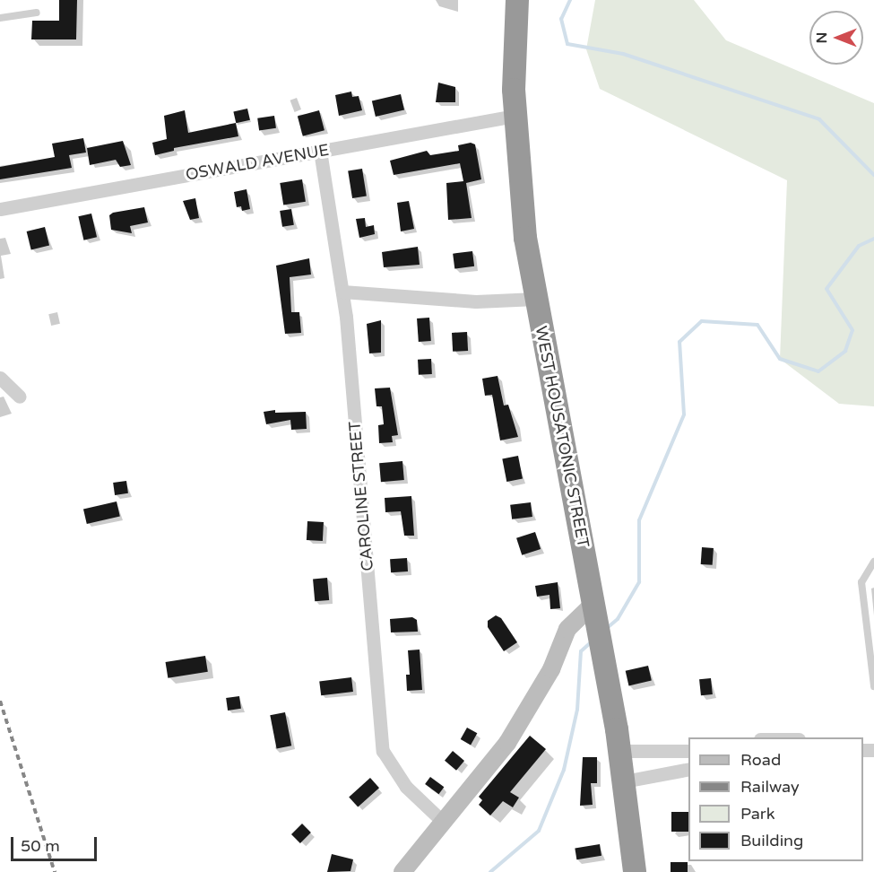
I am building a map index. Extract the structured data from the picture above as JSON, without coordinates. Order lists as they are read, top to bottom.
{
  "streets": {
    "highway": ["WEST HOUSATONIC STREET"],
    "street": ["OSWALD AVENUE", "CAROLINE STREET"]
  },
  "crossings": [
    ["OSWALD AVENUE", "WEST HOUSATONIC STREET"],
    ["OSWALD AVENUE", "CAROLINE STREET"]
  ],
  "legend": [
    "Road",
    "Railway",
    "Park",
    "Building"
  ],
  "scale_bar": "50 m",
  "north": "left"
}
